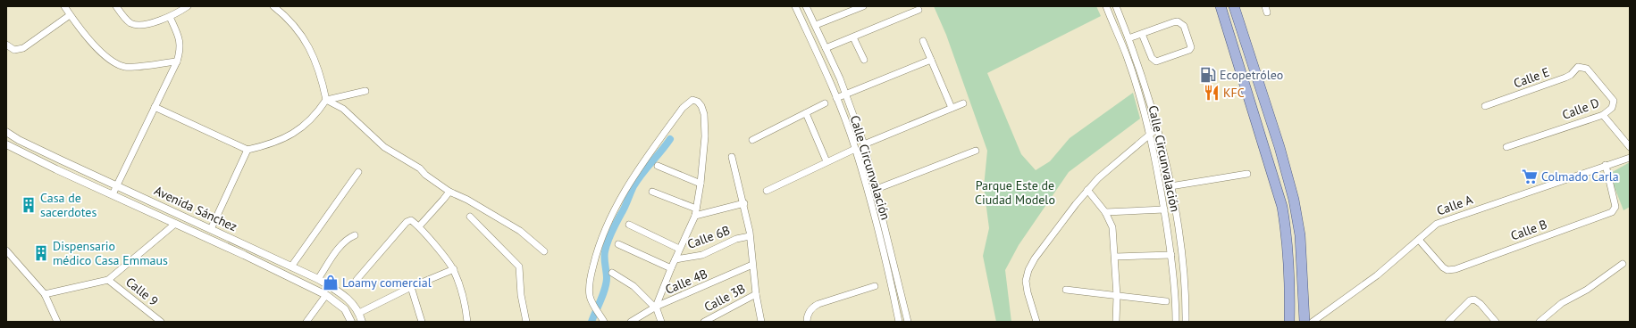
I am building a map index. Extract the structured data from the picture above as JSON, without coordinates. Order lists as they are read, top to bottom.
{
  "streets": {
    "street": [
      "Calle E",
      "Calle D",
      "Calle Circunvalación",
      "Calle A",
      "Avenida Sánchez",
      "Calle B",
      "Calle 6B",
      "Calle 4B",
      "Calle 9",
      "Calle 3B"
    ]
  },
  "crossings": [
    ["Calle E", "Calle D"],
    ["Calle A", "Calle B"]
  ],
  "parks": ["Parque Este de Ciudad Modelo"],
  "places": {
    "fuel station": ["Ecopetróleo"],
    "restaurant": ["KFC"],
    "supermarket": ["Colmado Carla"],
    "building": ["Casa de sacerdotes", "Dispensario médico Casa Emmaus"],
    "shop": ["Loamy comercial"]
  }
}
